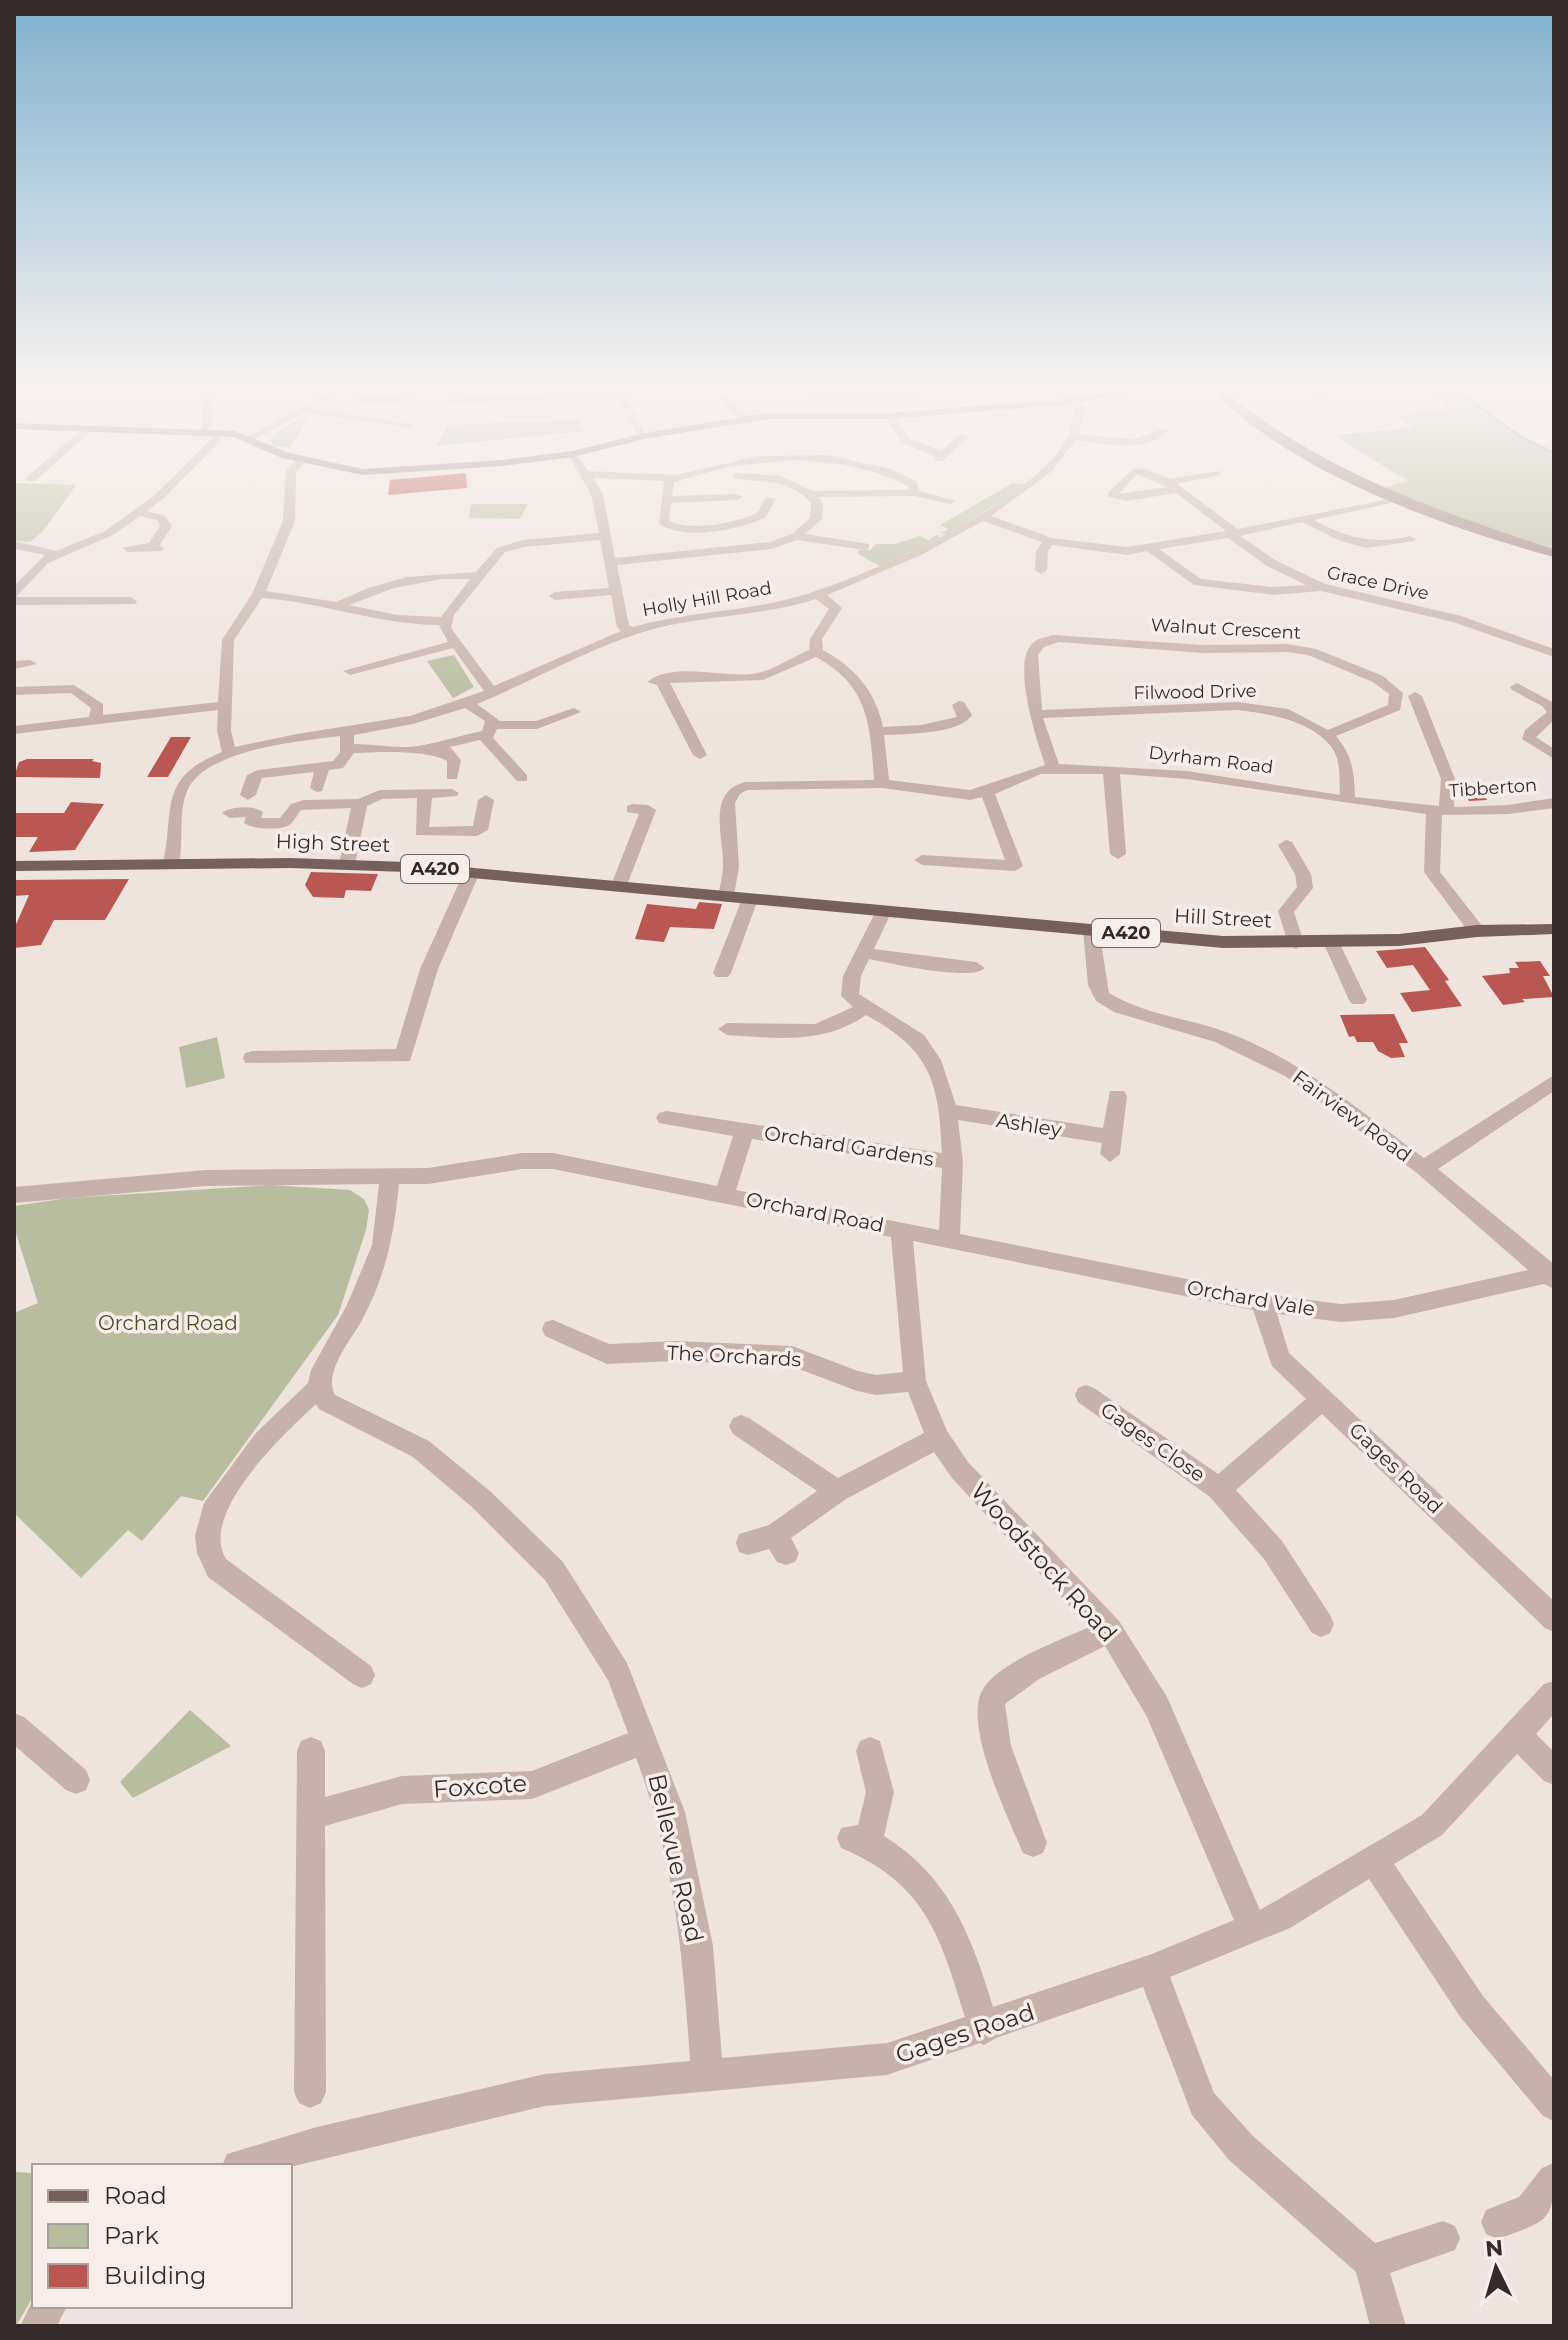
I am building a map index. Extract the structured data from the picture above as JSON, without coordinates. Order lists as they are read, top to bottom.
{
  "streets": {
    "main road": ["High Street", "A420", "Hill Street"],
    "street": [
      "Grace Drive",
      "Holly Hill Road",
      "Walnut Crescent",
      "Filwood Drive",
      "Dyrham Road",
      "Tibberton",
      "Fairview Road",
      "Ashley",
      "Orchard Gardens",
      "Orchard Road",
      "Orchard Vale",
      "The Orchards",
      "Gages Close",
      "Gages Road",
      "Woodstock Road",
      "Foxcote",
      "Bellevue Road"
    ]
  },
  "crossings": [
    ["Walnut Crescent", "Filwood Drive"],
    ["Walnut Crescent", "Dyrham Road"],
    ["Dyrham Road", "Tibberton"],
    ["High Street", "Hill Street"],
    ["Hill Street", "Fairview Road"],
    ["Fairview Road", "Orchard Vale"],
    ["Orchard Gardens", "Orchard Road"],
    ["Orchard Road", "Orchard Vale"],
    ["Orchard Road", "Woodstock Road"],
    ["Orchard Vale", "Gages Road"],
    ["The Orchards", "Woodstock Road"],
    ["Gages Close", "Gages Road"],
    ["Gages Road", "Woodstock Road"],
    ["Gages Road", "Bellevue Road"],
    ["Foxcote", "Bellevue Road"]
  ],
  "parks": ["Orchard Road"],
  "legend": ["Road", "Park", "Building"],
  "north": "top"
}
